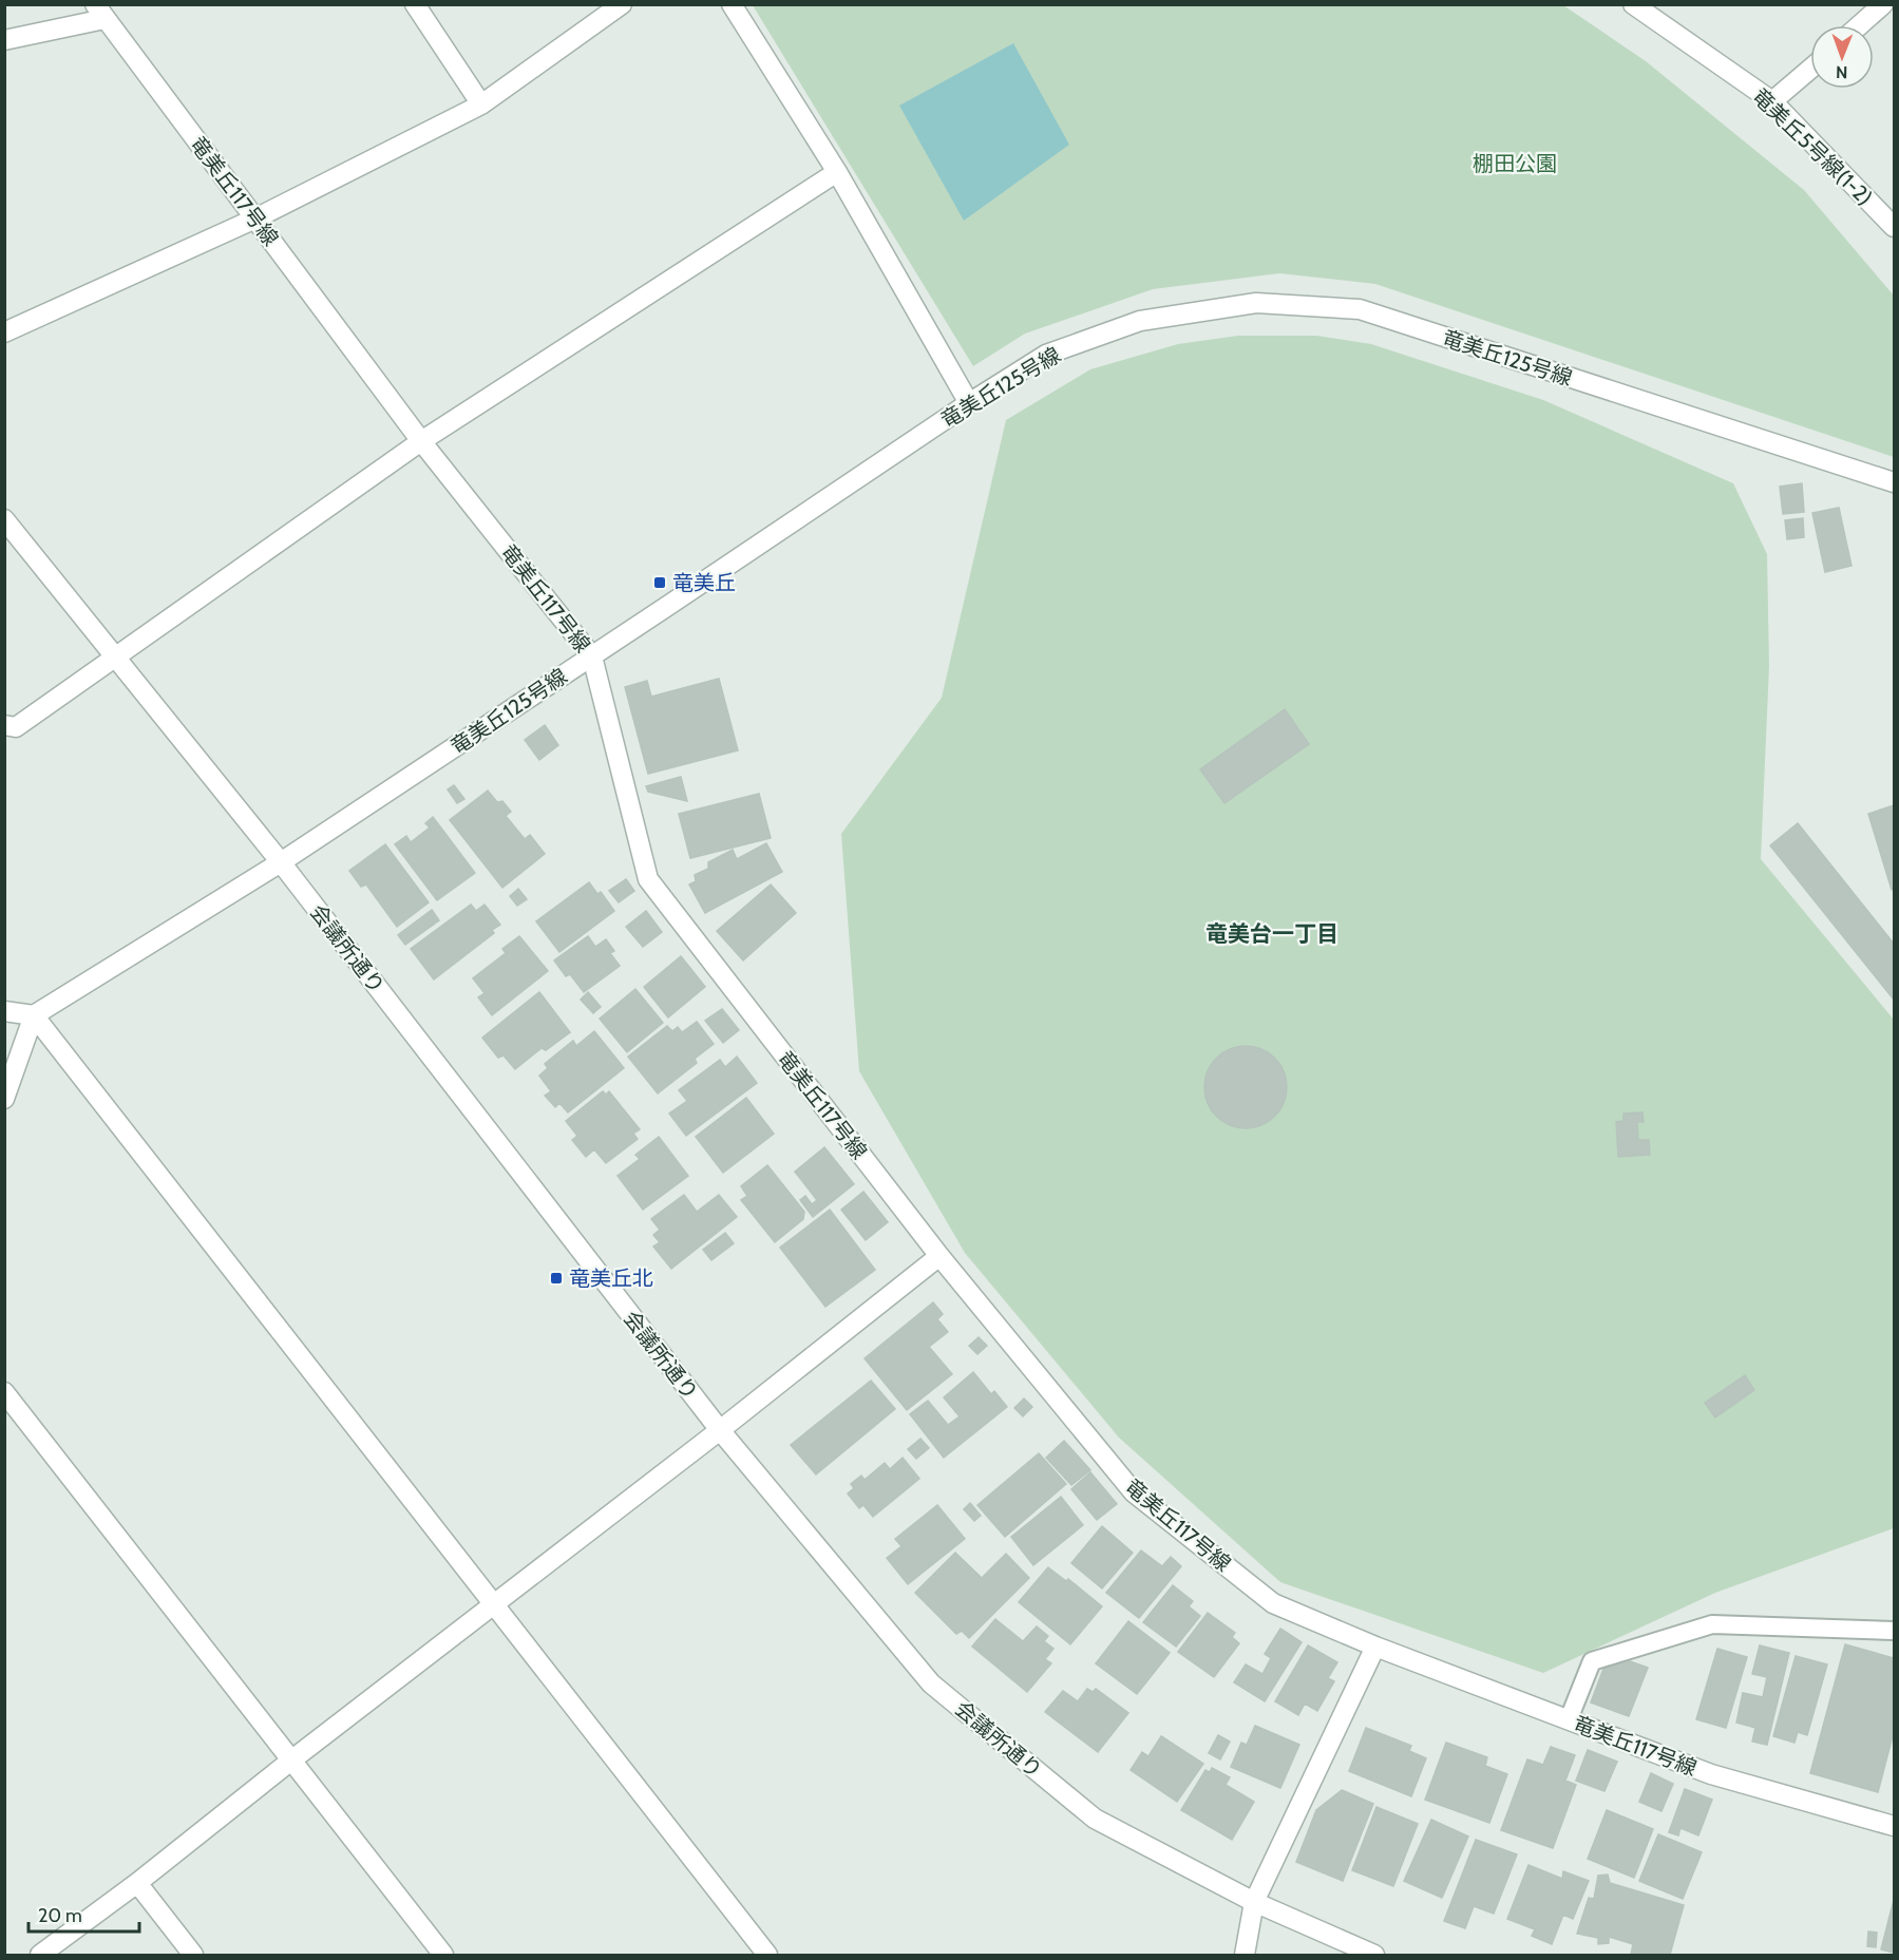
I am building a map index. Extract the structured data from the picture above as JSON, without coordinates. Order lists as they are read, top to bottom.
{
  "streets": {
    "street": [
      "竜美丘5号線(1-2)",
      "竜美丘117号線",
      "竜美丘125号線",
      "会議所通り"
    ]
  },
  "crossings": [
    ["竜美丘117号線", "竜美丘125号線"],
    ["竜美丘125号線", "会議所通り"]
  ],
  "districts": ["竜美台一丁目"],
  "parks": ["棚田公園"],
  "places": {
    "transit": ["竜美丘", "竜美丘北"]
  },
  "scale_bar": "20 m",
  "north": "bottom"
}
